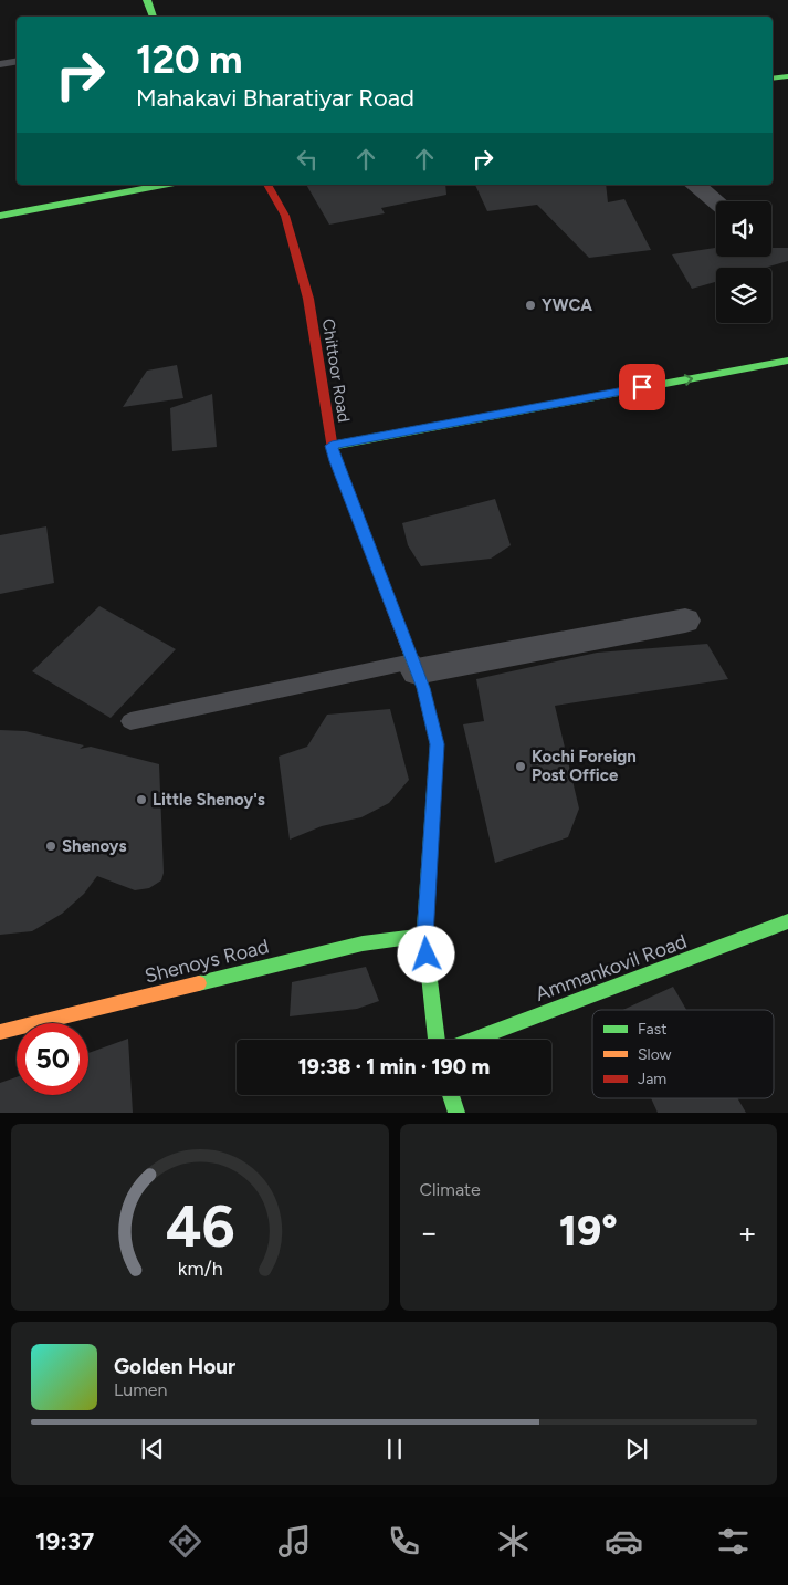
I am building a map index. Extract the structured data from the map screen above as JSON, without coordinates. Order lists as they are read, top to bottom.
{
  "streets": {
    "main road": ["Chittoor Road", "Shenoys Road", "Ammankovil Road"]
  },
  "crossings": [
    ["Chittoor Road", "Shenoys Road"]
  ],
  "places": [
    "YWCA",
    "Kochi Foreign Post Office",
    "Little Shenoy's",
    "Shenoys"
  ],
  "legend": ["Fast", "Slow", "Jam"],
  "page": {
    "turn": ["120 m", "Mahakavi Bharatiyar Road"],
    "limit": "50",
    "trip": "19:38 · 1 min · 190 m",
    "tile": "Climate",
    "heat": ["−", "19°", "+"],
    "song": ["Golden Hour", "Lumen"],
    "tabs": "19:37",
    "gauge": ["46", "km/h"]
  }
}
